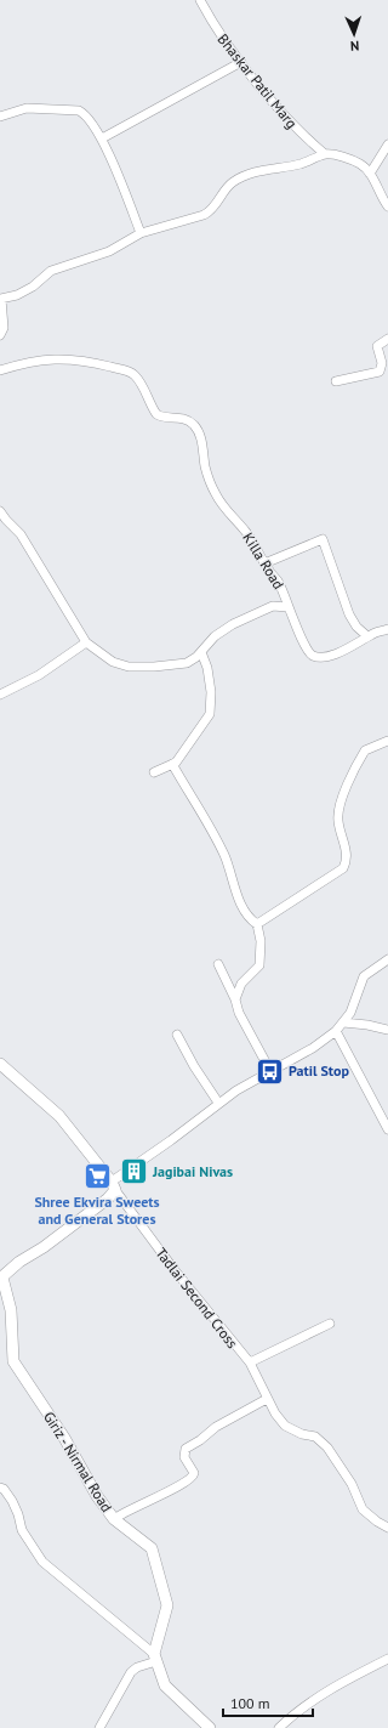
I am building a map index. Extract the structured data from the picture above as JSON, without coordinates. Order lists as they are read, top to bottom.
{
  "streets": {
    "main road": ["Tadlai Second Cross", "Giriz - Nirmal Road"],
    "street": ["Bhaskar Patil Marg", "Killa Road"]
  },
  "places": {
    "bus stop": ["Patil Stop"],
    "building": ["Jagibai Nivas"],
    "supermarket": ["Shree Ekvira Sweets and General Stores"]
  },
  "scale_bar": "100 m",
  "north": "bottom"
}
